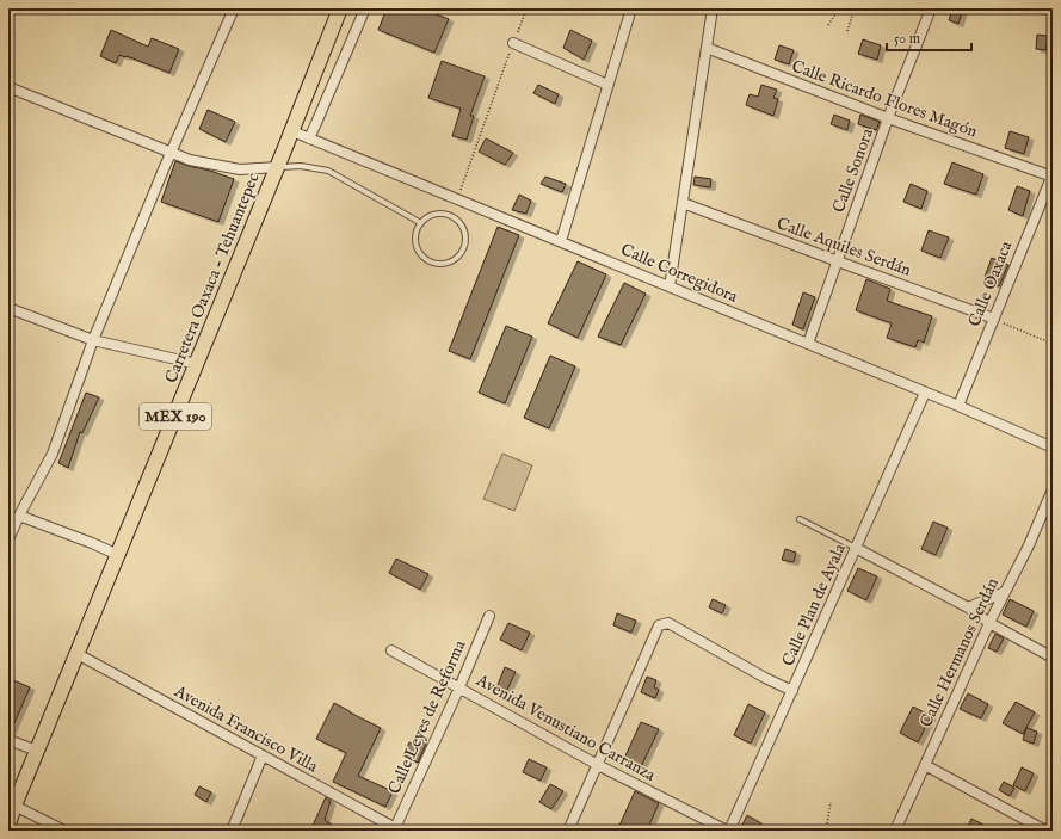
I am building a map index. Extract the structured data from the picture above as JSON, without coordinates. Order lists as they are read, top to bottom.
{
  "streets": {
    "main road": ["Carretera Oaxaca - Tehuantepec", "MEX 190"],
    "street": [
      "Calle Ricardo Flores Magón",
      "Calle Sonora",
      "Calle Aquiles Serdán",
      "Calle Corregidora",
      "Calle Oaxaca",
      "Calle Plan de Ayala",
      "Calle Hermanos Serdán",
      "Calle Leyes de Reforma",
      "Avenida Venustiano Carranza",
      "Avenida Francisco Villa"
    ]
  },
  "crossings": [
    ["Calle Ricardo Flores Magón", "Calle Sonora"],
    ["Calle Ricardo Flores Magón", "Calle Oaxaca"],
    ["Calle Sonora", "Calle Aquiles Serdán"],
    ["Calle Sonora", "Calle Corregidora"],
    ["Calle Aquiles Serdán", "Calle Oaxaca"],
    ["Calle Corregidora", "Carretera Oaxaca - Tehuantepec"],
    ["Calle Corregidora", "Calle Oaxaca"],
    ["Calle Corregidora", "Calle Plan de Ayala"],
    ["Carretera Oaxaca - Tehuantepec", "Avenida Francisco Villa"],
    ["Calle Plan de Ayala", "Avenida Venustiano Carranza"],
    ["Calle Leyes de Reforma", "Avenida Venustiano Carranza"],
    ["Calle Leyes de Reforma", "Avenida Francisco Villa"]
  ],
  "scale_bar": "50 m"
}
